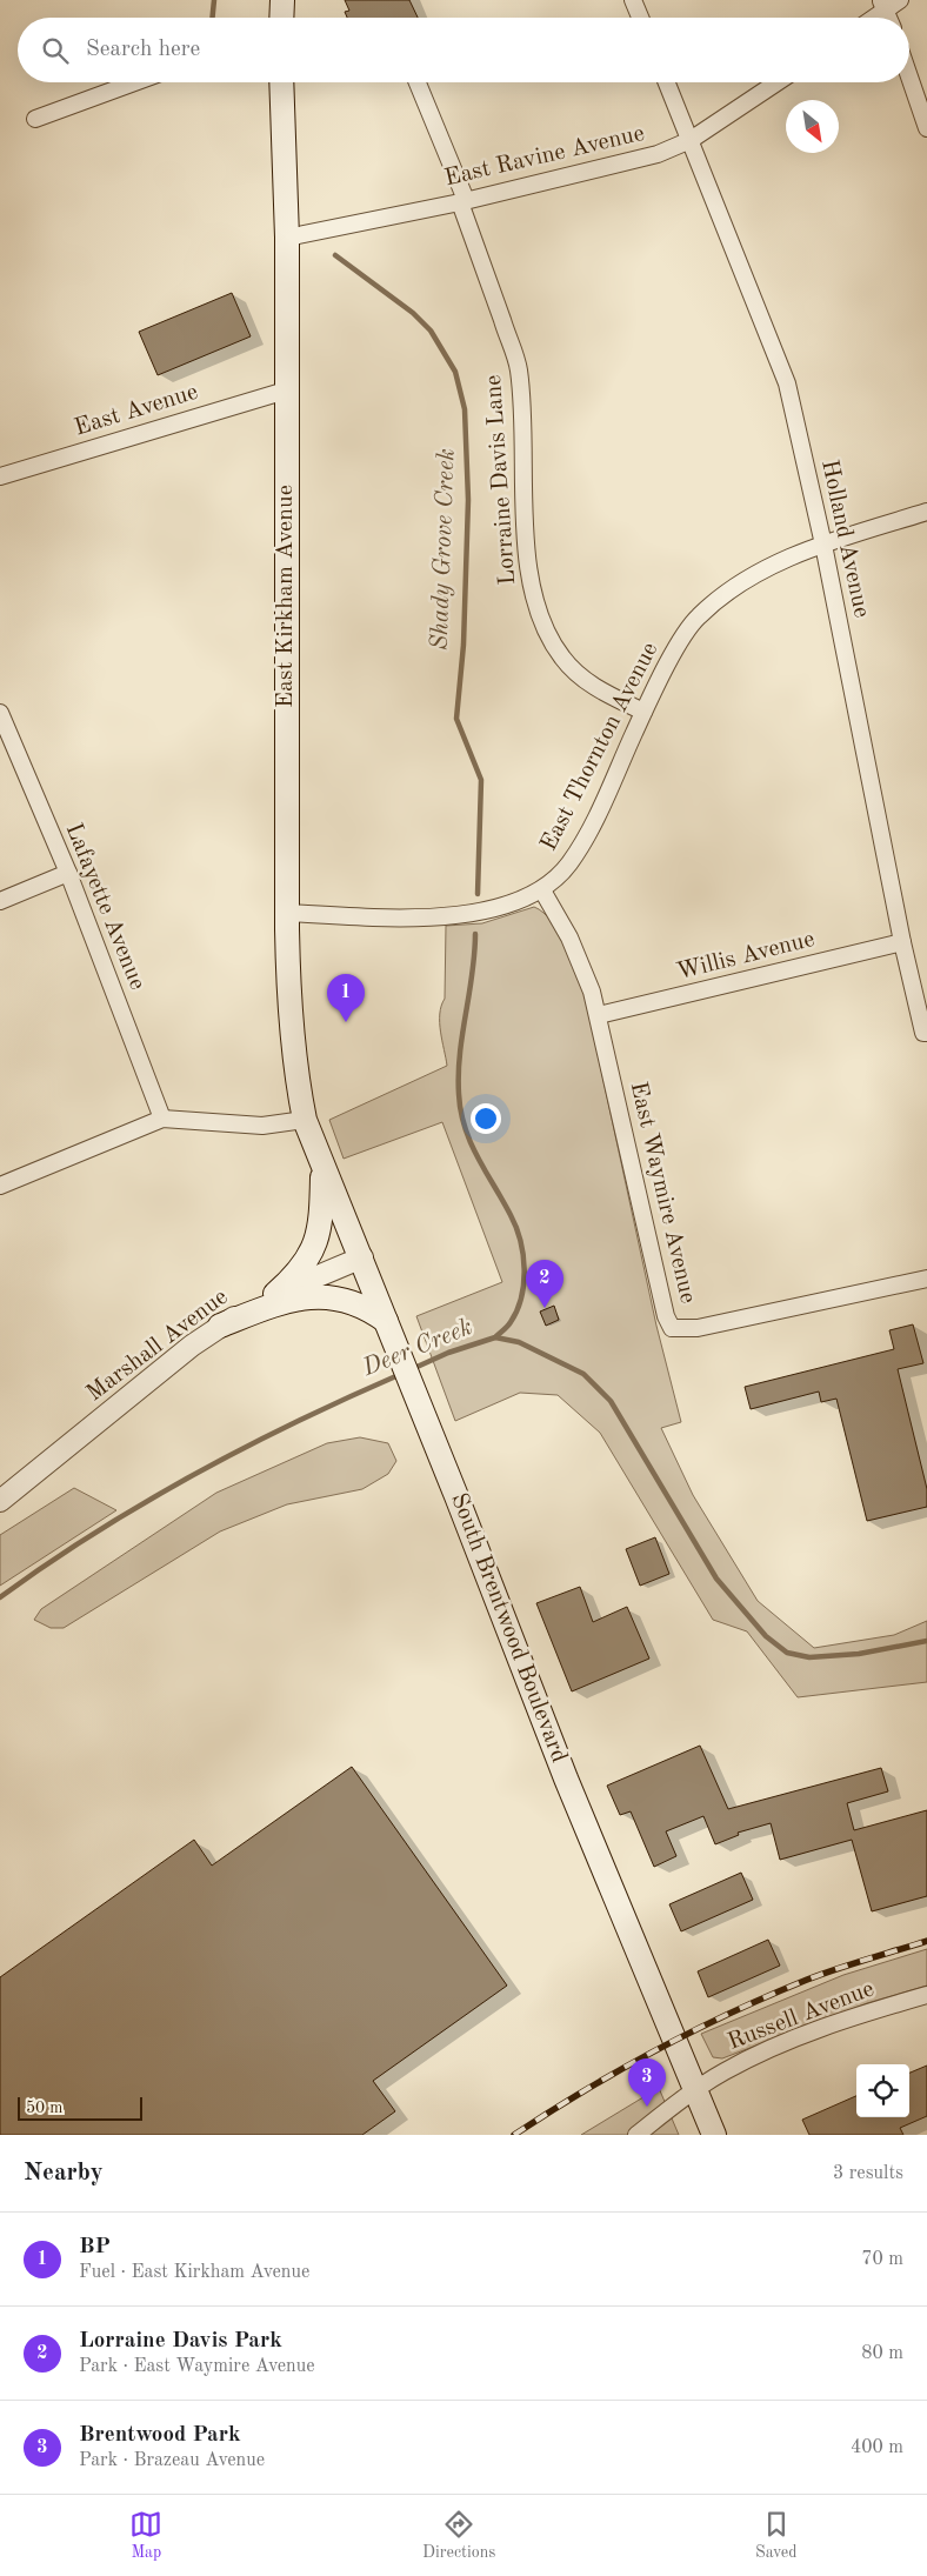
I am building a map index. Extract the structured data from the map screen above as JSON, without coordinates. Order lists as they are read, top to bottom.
{
  "streets": {
    "main road": ["East Kirkham Avenue", "South Brentwood Boulevard"],
    "street": [
      "East Ravine Avenue",
      "East Avenue",
      "Lorraine Davis Lane",
      "Holland Avenue",
      "East Thornton Avenue",
      "Lafayette Avenue",
      "Willis Avenue",
      "East Waymire Avenue",
      "Marshall Avenue",
      "Russell Avenue"
    ]
  },
  "crossings": [
    ["East Ravine Avenue", "Lorraine Davis Lane"],
    ["East Ravine Avenue", "Holland Avenue"],
    ["East Ravine Avenue", "East Kirkham Avenue"],
    ["East Avenue", "East Kirkham Avenue"],
    ["Lorraine Davis Lane", "East Thornton Avenue"],
    ["Holland Avenue", "East Thornton Avenue"],
    ["Holland Avenue", "Willis Avenue"],
    ["East Kirkham Avenue", "East Thornton Avenue"],
    ["East Kirkham Avenue", "South Brentwood Boulevard"],
    ["East Thornton Avenue", "East Waymire Avenue"],
    ["Willis Avenue", "East Waymire Avenue"],
    ["Marshall Avenue", "South Brentwood Boulevard"],
    ["South Brentwood Boulevard", "Russell Avenue"]
  ],
  "water": ["Shady Grove Creek", "Deer Creek"],
  "scale_bar": "50 m",
  "north": "bottom right",
  "page": {
    "search": "Search here",
    "pins": ["1", "2", "3"],
    "scale": "50 m",
    "heading": ["Nearby", "3 results"],
    "list": [
      {
        "mark": "1",
        "name": "BP",
        "note": "Fuel · East Kirkham Avenue",
        "value": "70 m"
      },
      {
        "mark": "2",
        "name": "Lorraine Davis Park",
        "note": "Park · East Waymire Avenue",
        "value": "80 m"
      },
      {
        "mark": "3",
        "name": "Brentwood Park",
        "note": "Park · Brazeau Avenue",
        "value": "400 m"
      }
    ],
    "nav": ["Map", "Directions", "Saved"]
  }
}
